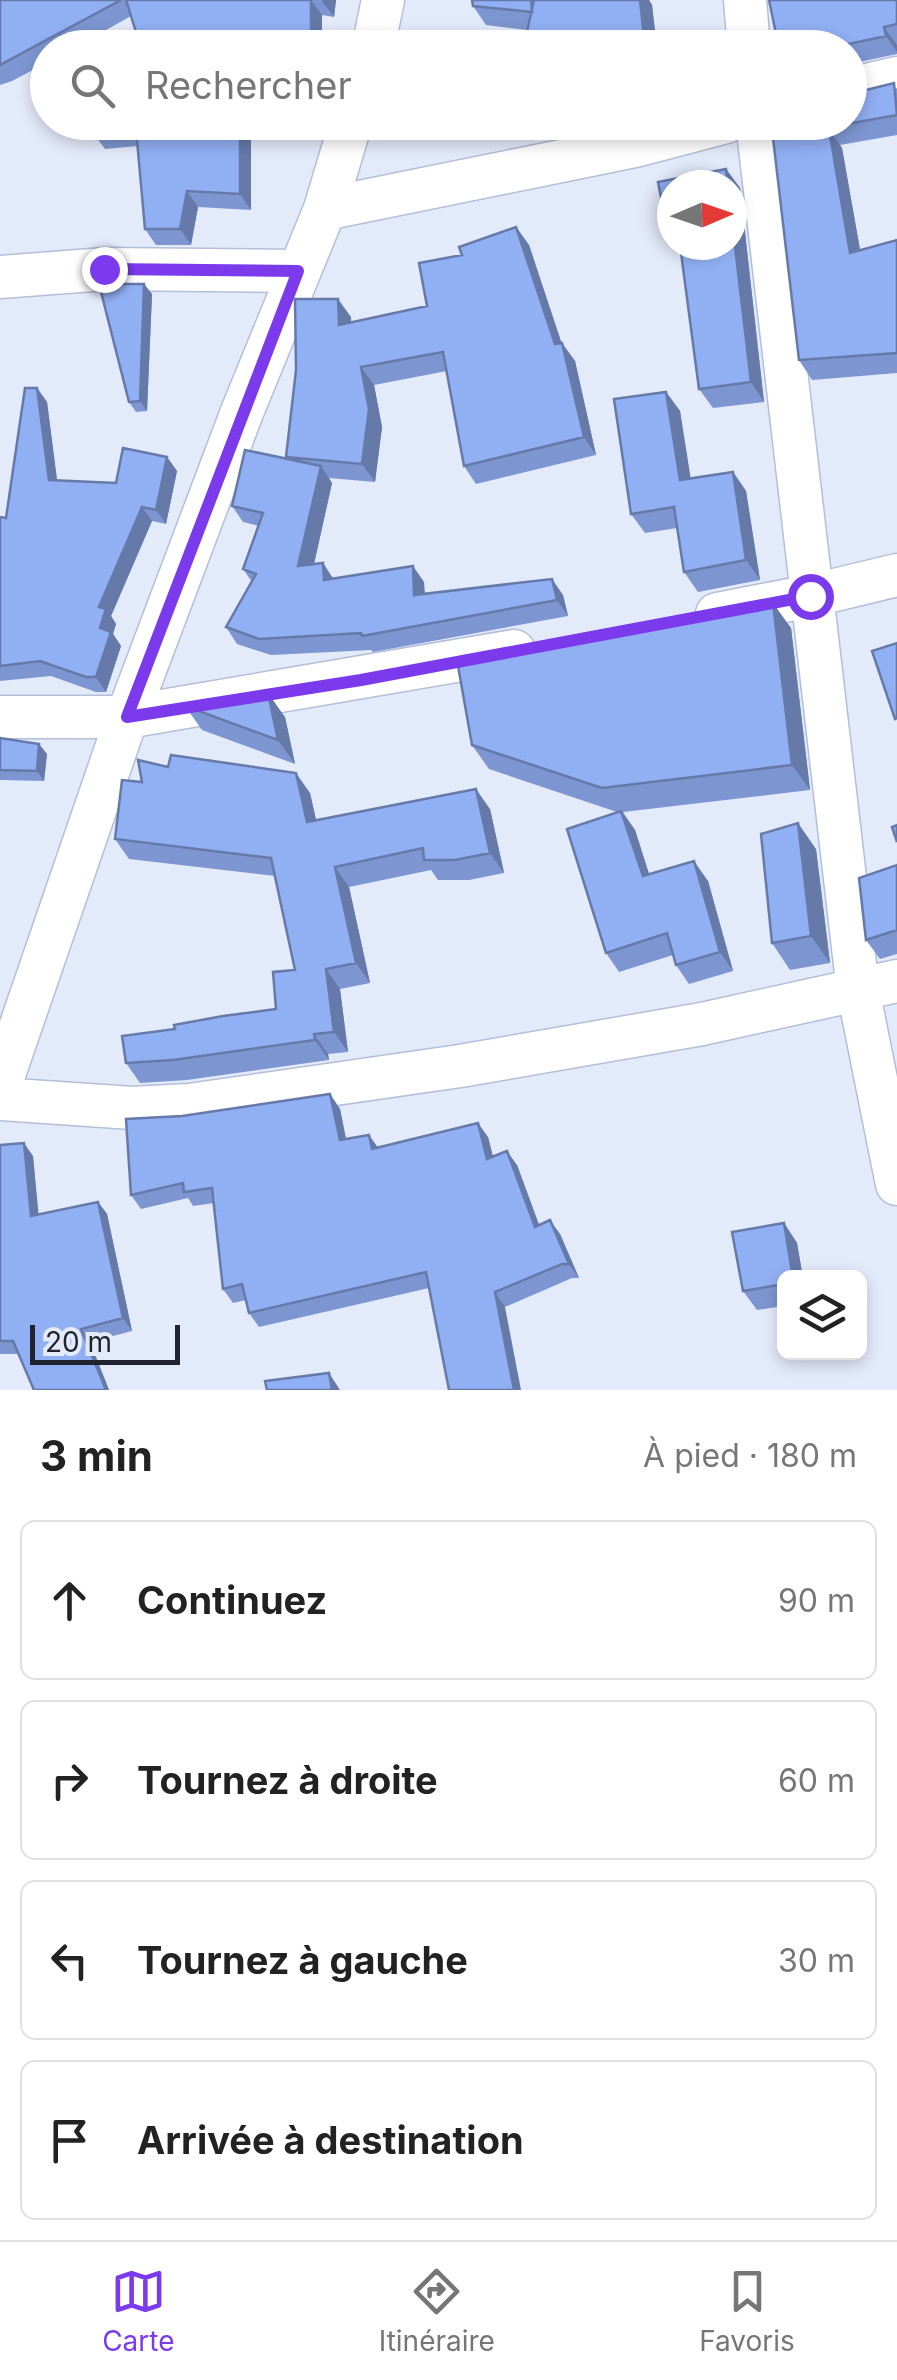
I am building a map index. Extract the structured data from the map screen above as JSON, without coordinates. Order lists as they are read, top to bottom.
{
  "scale_bar": "20 m",
  "north": "right",
  "page": {
    "search": "Rechercher",
    "scale": "20 m",
    "heading": ["3 min", "À pied · 180 m"],
    "list": [
      ["Continuez", "90 m"],
      ["Tournez à droite", "60 m"],
      ["Tournez à gauche", "30 m"],
      "Arrivée à destination"
    ],
    "nav": ["Carte", "Itinéraire", "Favoris"]
  }
}
